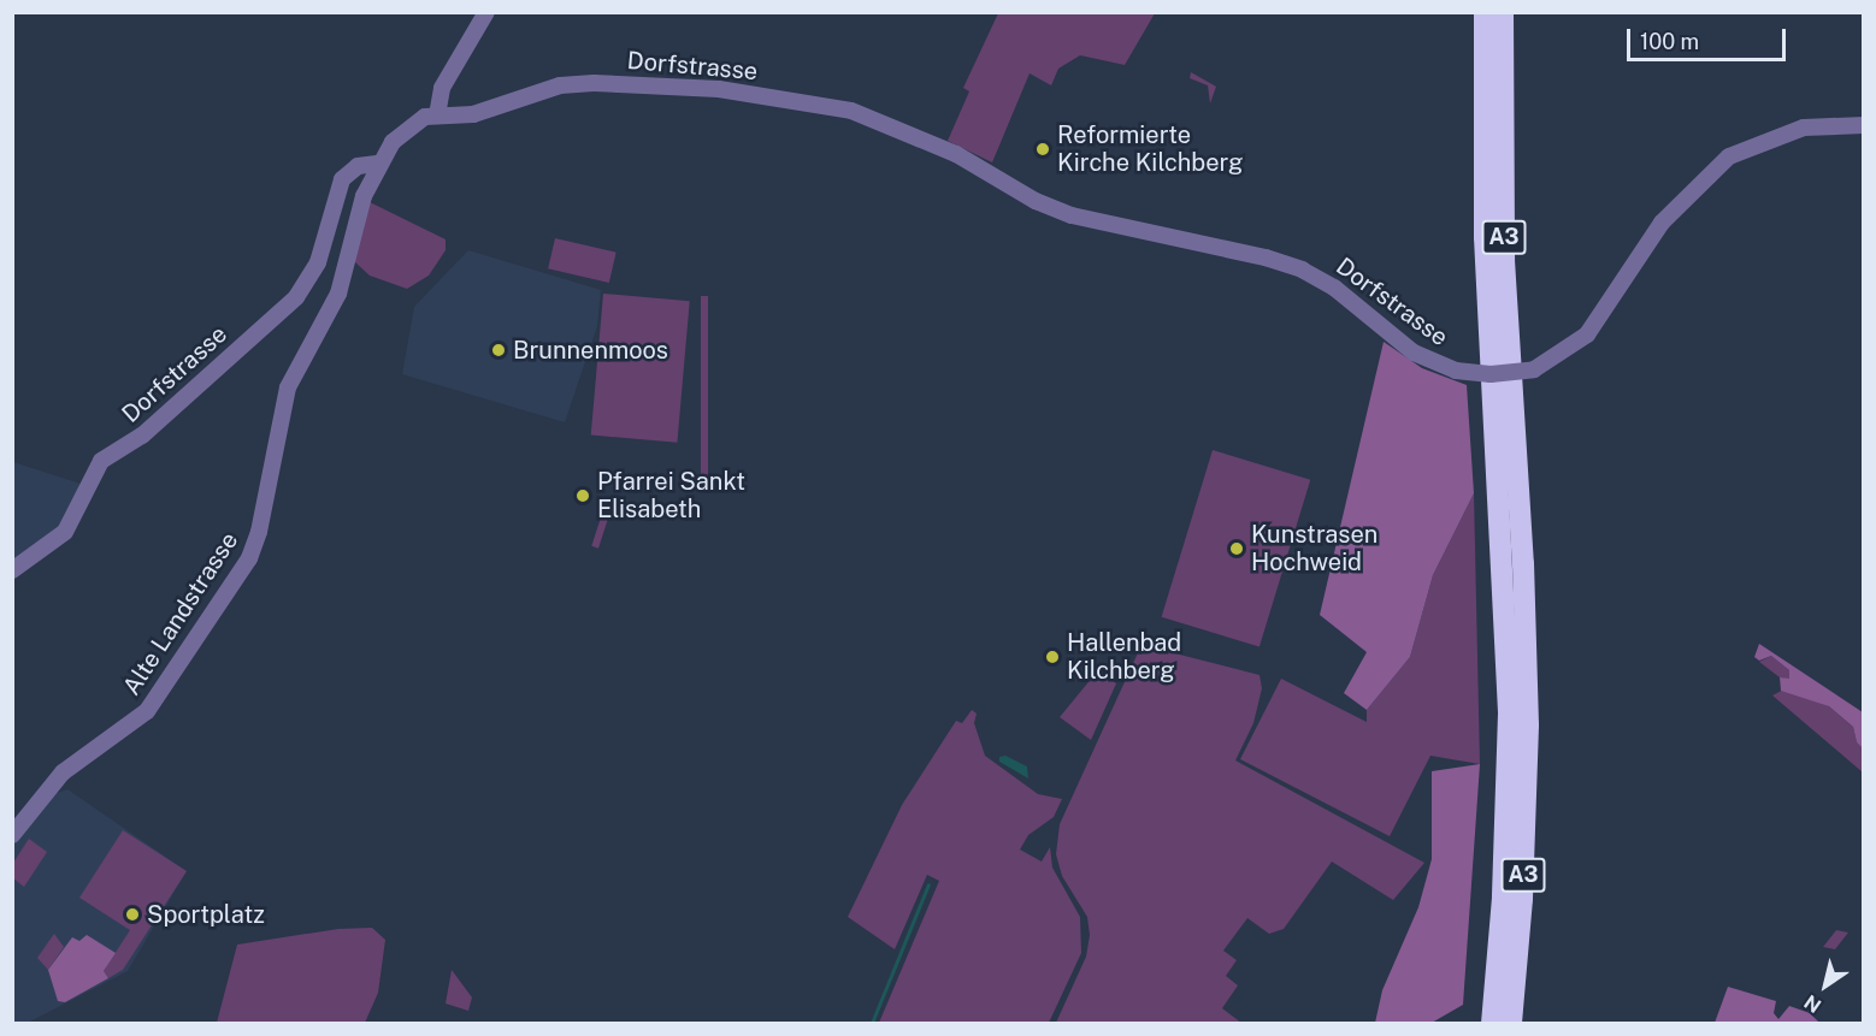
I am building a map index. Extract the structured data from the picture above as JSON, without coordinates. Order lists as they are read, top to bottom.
{
  "streets": {
    "highway": ["A3"],
    "street": ["Dorfstrasse", "Alte Landstrasse"]
  },
  "crossings": [
    ["Dorfstrasse", "Alte Landstrasse"]
  ],
  "places": [
    "Reformierte Kirche Kilchberg",
    "Brunnenmoos",
    "Pfarrei Sankt Elisabeth",
    "Kunstrasen Hochweid",
    "Hallenbad Kilchberg",
    "Sportplatz"
  ],
  "scale_bar": "100 m",
  "north": "bottom left"
}
